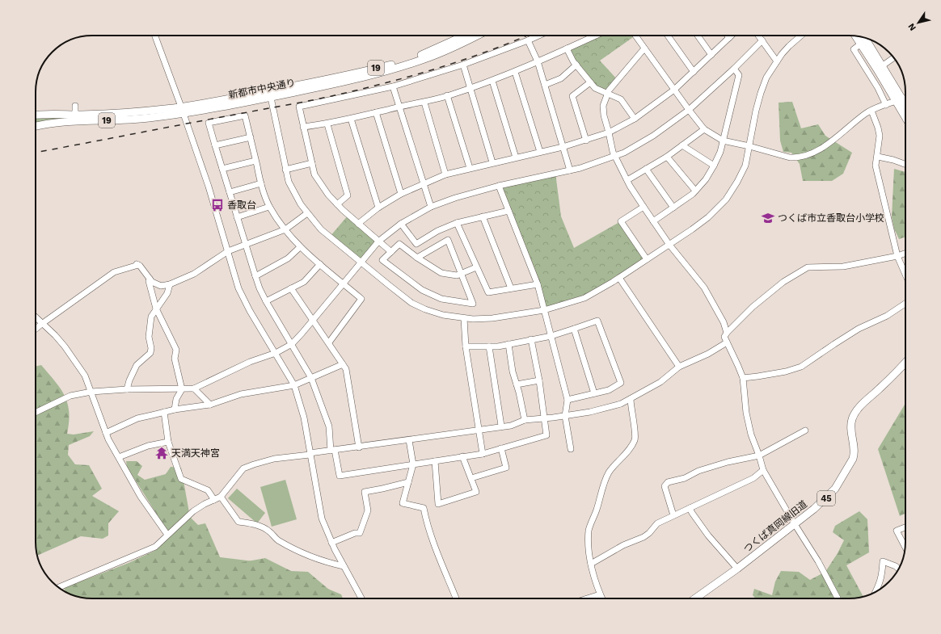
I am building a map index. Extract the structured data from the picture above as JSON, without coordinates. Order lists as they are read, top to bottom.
{
  "streets": {
    "main road": [
      "19",
      "新都市中央通り",
      "45",
      "つくば真岡線旧道"
    ]
  },
  "places": {
    "bus stop": ["香取台"],
    "school or university": ["つくば市立香取台小学校"],
    "temple": ["天満天神宮"]
  },
  "north": "bottom left"
}
